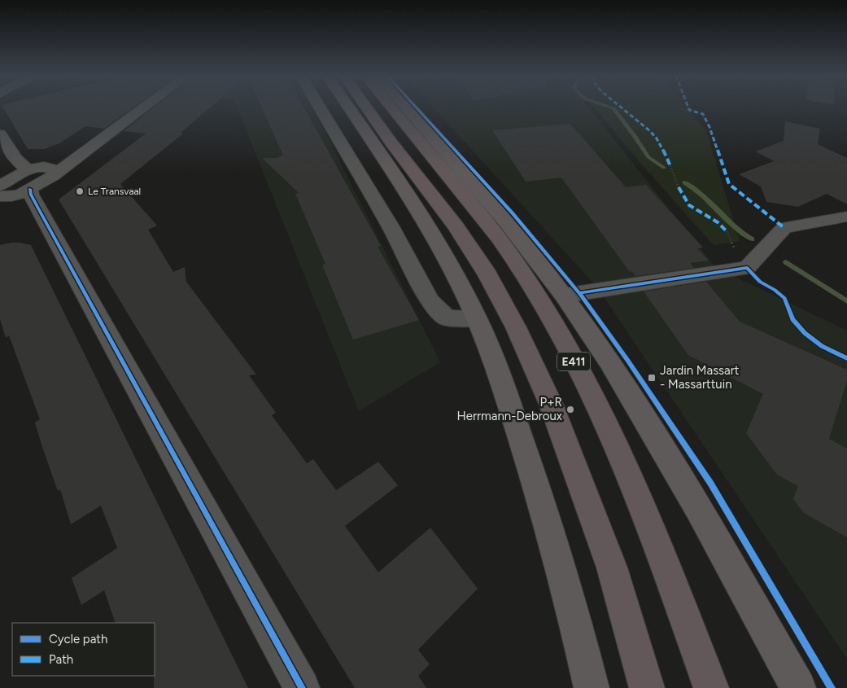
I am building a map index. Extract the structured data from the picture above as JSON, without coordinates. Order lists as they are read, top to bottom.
{
  "streets": {
    "highway": ["E411"]
  },
  "places": {
    "other": ["Le Transvaal", "P+R Herrmann-Debroux"],
    "transit": ["Jardin Massart - Massarttuin"]
  },
  "legend": ["Cycle path", "Path"]
}
